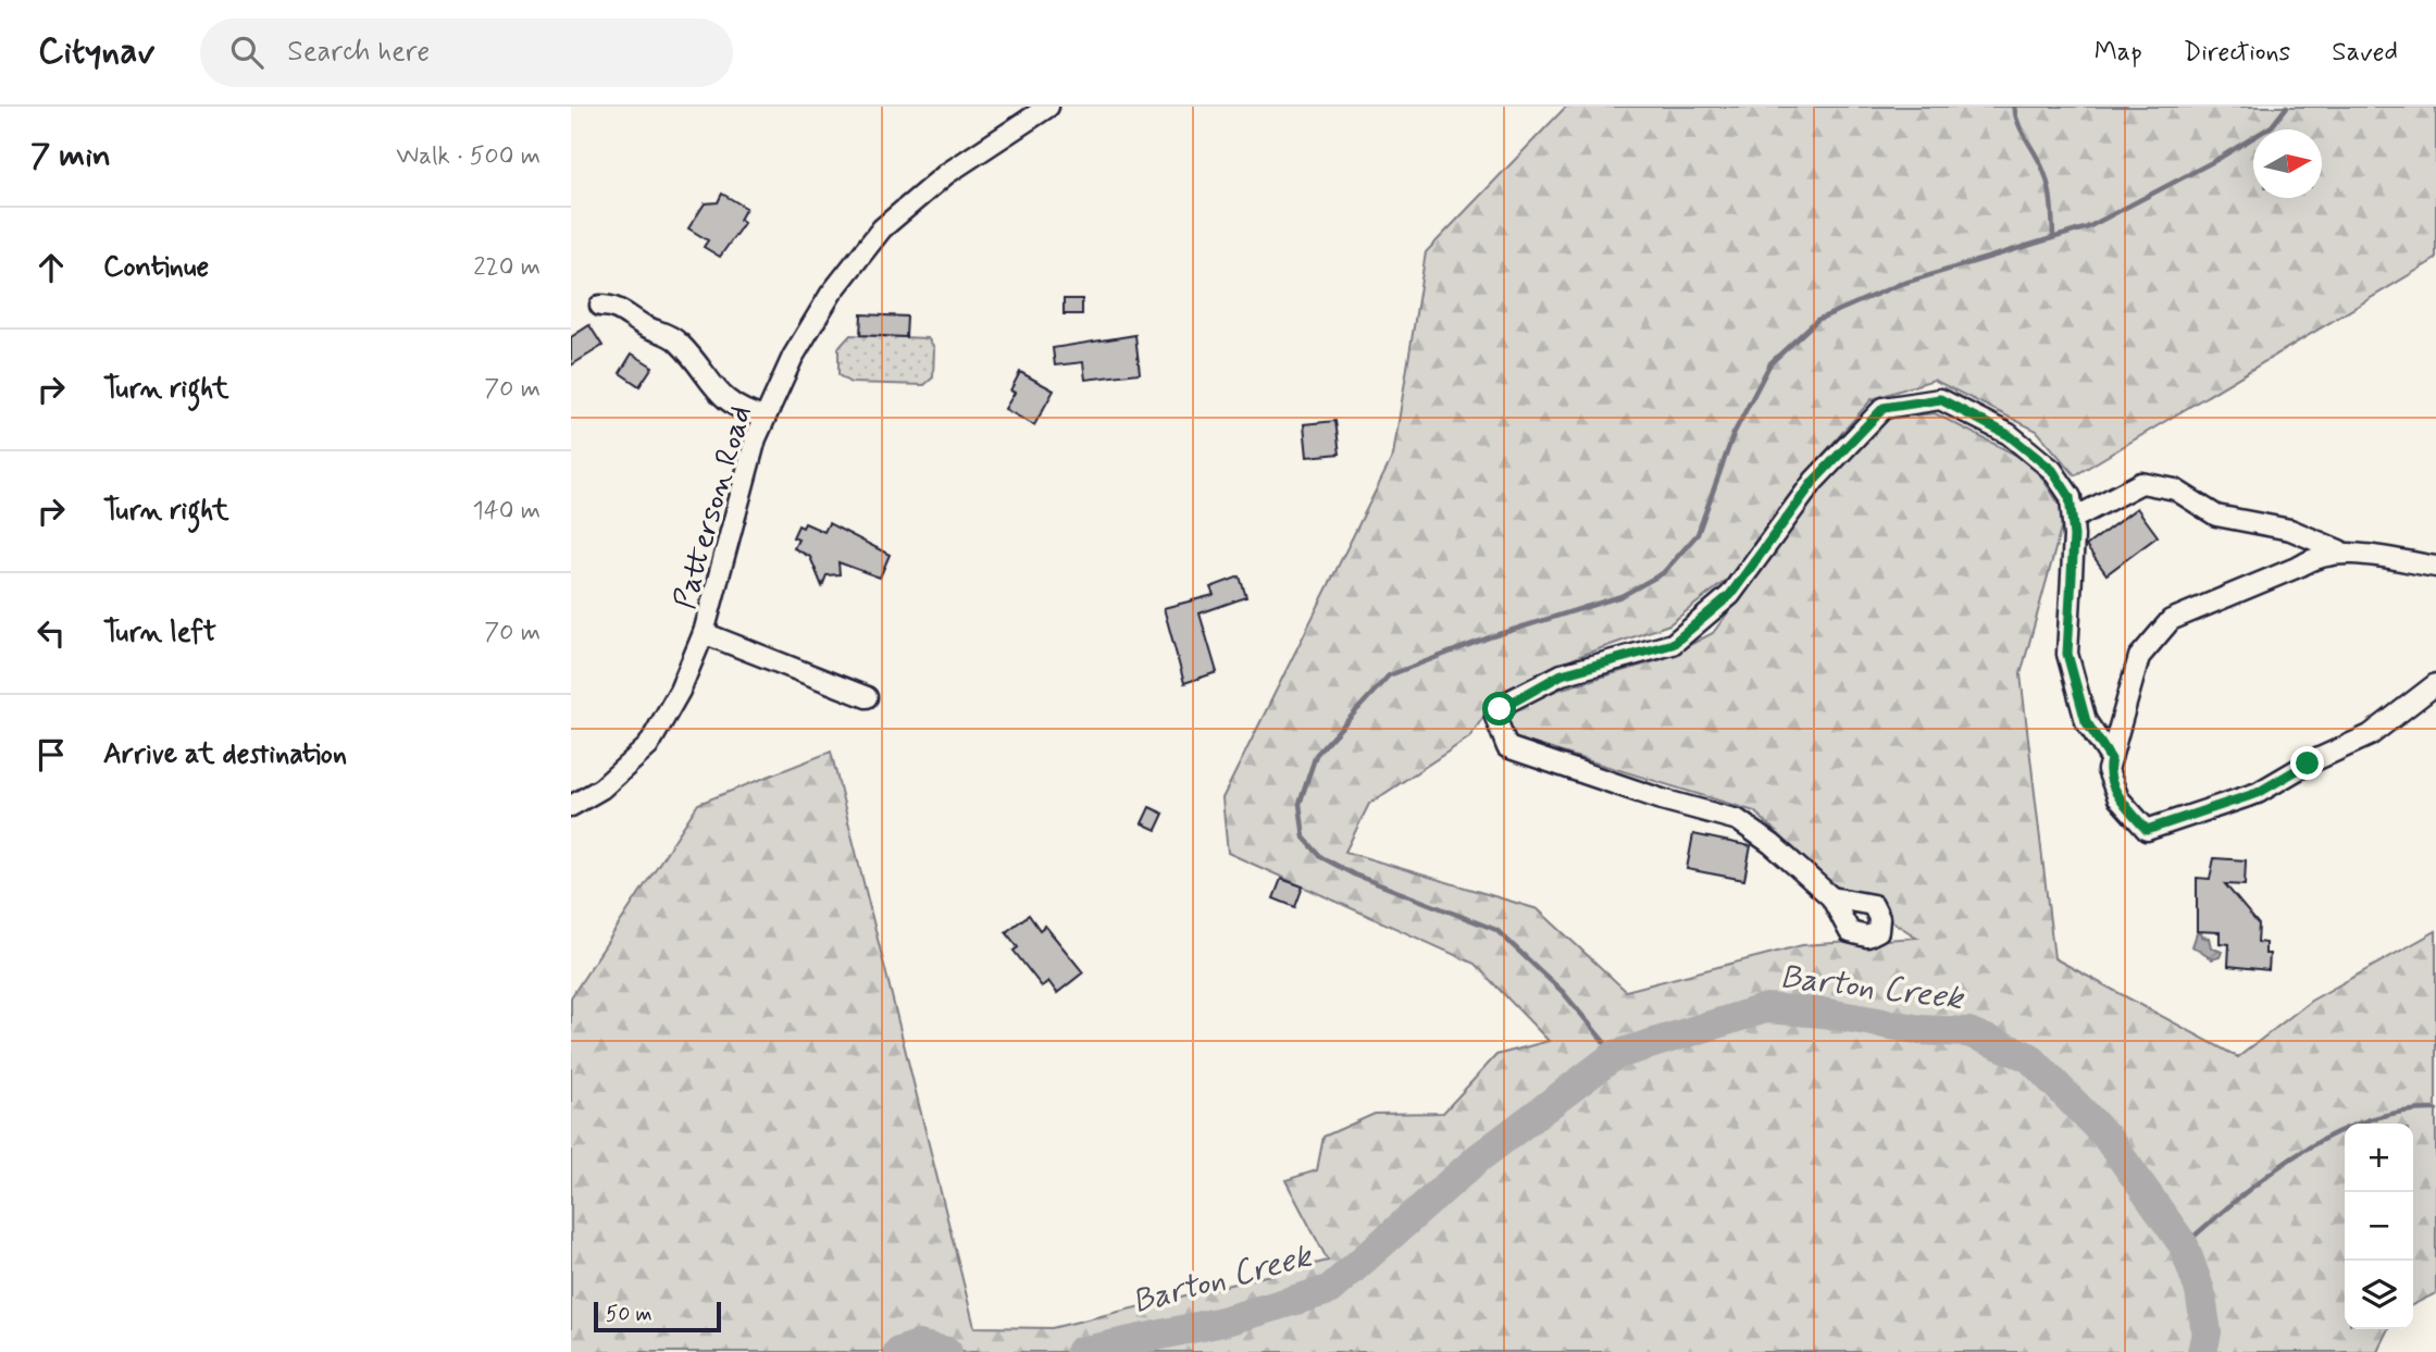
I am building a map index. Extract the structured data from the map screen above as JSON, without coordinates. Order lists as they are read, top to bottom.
{
  "streets": {
    "street": ["Patterson Road"]
  },
  "water": ["Barton Creek"],
  "scale_bar": "50 m",
  "north": "right",
  "page": {
    "header": "Citynav",
    "search": "Search here",
    "nav": ["Map", "Directions", "Saved"],
    "heading": ["7 min", "Walk · 500 m"],
    "list": [
      ["Continue", "220 m"],
      ["Turn right", "70 m"],
      ["Turn right", "140 m"],
      ["Turn left", "70 m"],
      "Arrive at destination"
    ],
    "map_buttons": ["+", "−"],
    "scale": "50 m"
  }
}
